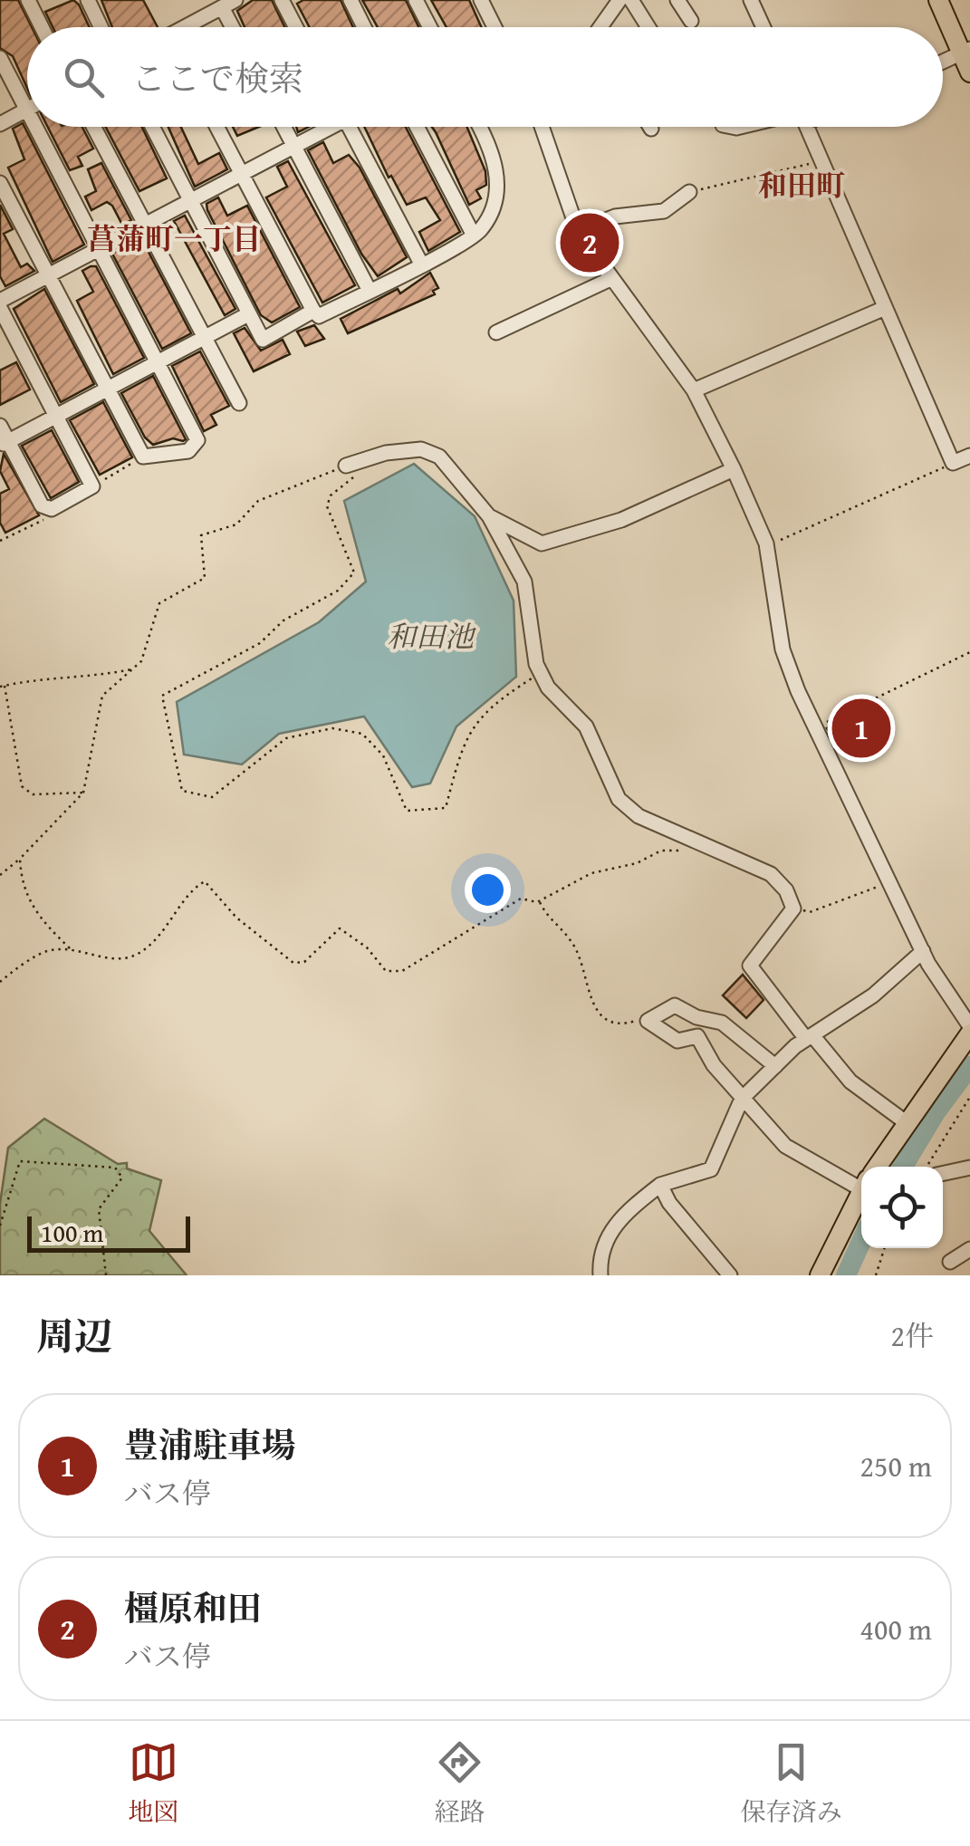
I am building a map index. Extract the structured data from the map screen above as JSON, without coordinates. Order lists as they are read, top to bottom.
{
  "districts": ["和田町", "菖蒲町一丁目"],
  "water": ["和田池"],
  "scale_bar": "100 m",
  "page": {
    "search": "ここで検索",
    "pins": ["2", "1"],
    "scale": "100 m",
    "heading": ["周辺", "2件"],
    "list": [
      {
        "mark": "1",
        "name": "豊浦駐車場",
        "note": "バス停",
        "value": "250 m"
      },
      {
        "mark": "2",
        "name": "橿原和田",
        "note": "バス停",
        "value": "400 m"
      }
    ],
    "nav": ["地図", "経路", "保存済み"]
  }
}
